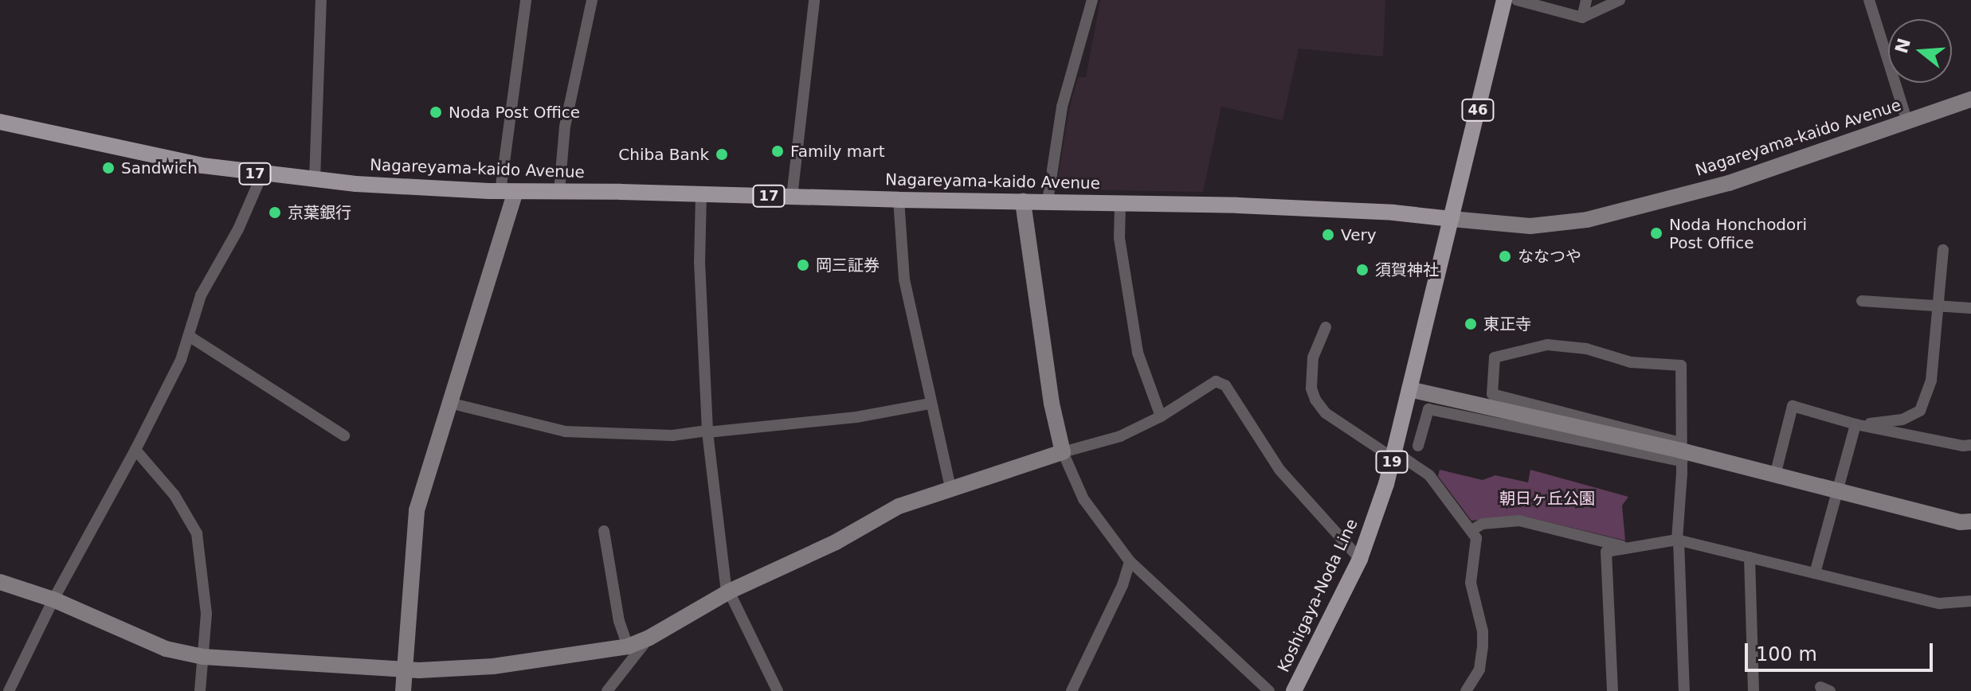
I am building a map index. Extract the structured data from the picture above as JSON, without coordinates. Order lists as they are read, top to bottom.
{
  "streets": {
    "main road": [
      "46",
      "Nagareyama-kaido Avenue",
      "17",
      "19",
      "Koshigaya-Noda Line"
    ]
  },
  "crossings": [
    ["46", "Nagareyama-kaido Avenue"],
    ["46", "Koshigaya-Noda Line"],
    ["Nagareyama-kaido Avenue", "Koshigaya-Noda Line"]
  ],
  "parks": ["朝日ヶ丘公園"],
  "places": [
    "Noda Post Office",
    "Family mart",
    "Chiba Bank",
    "Sandwich",
    "京葉銀行",
    "Noda Honchodori Post Office",
    "Very",
    "ななつや",
    "岡三証券",
    "須賀神社",
    "東正寺"
  ],
  "scale_bar": "100 m",
  "north": "left"
}
